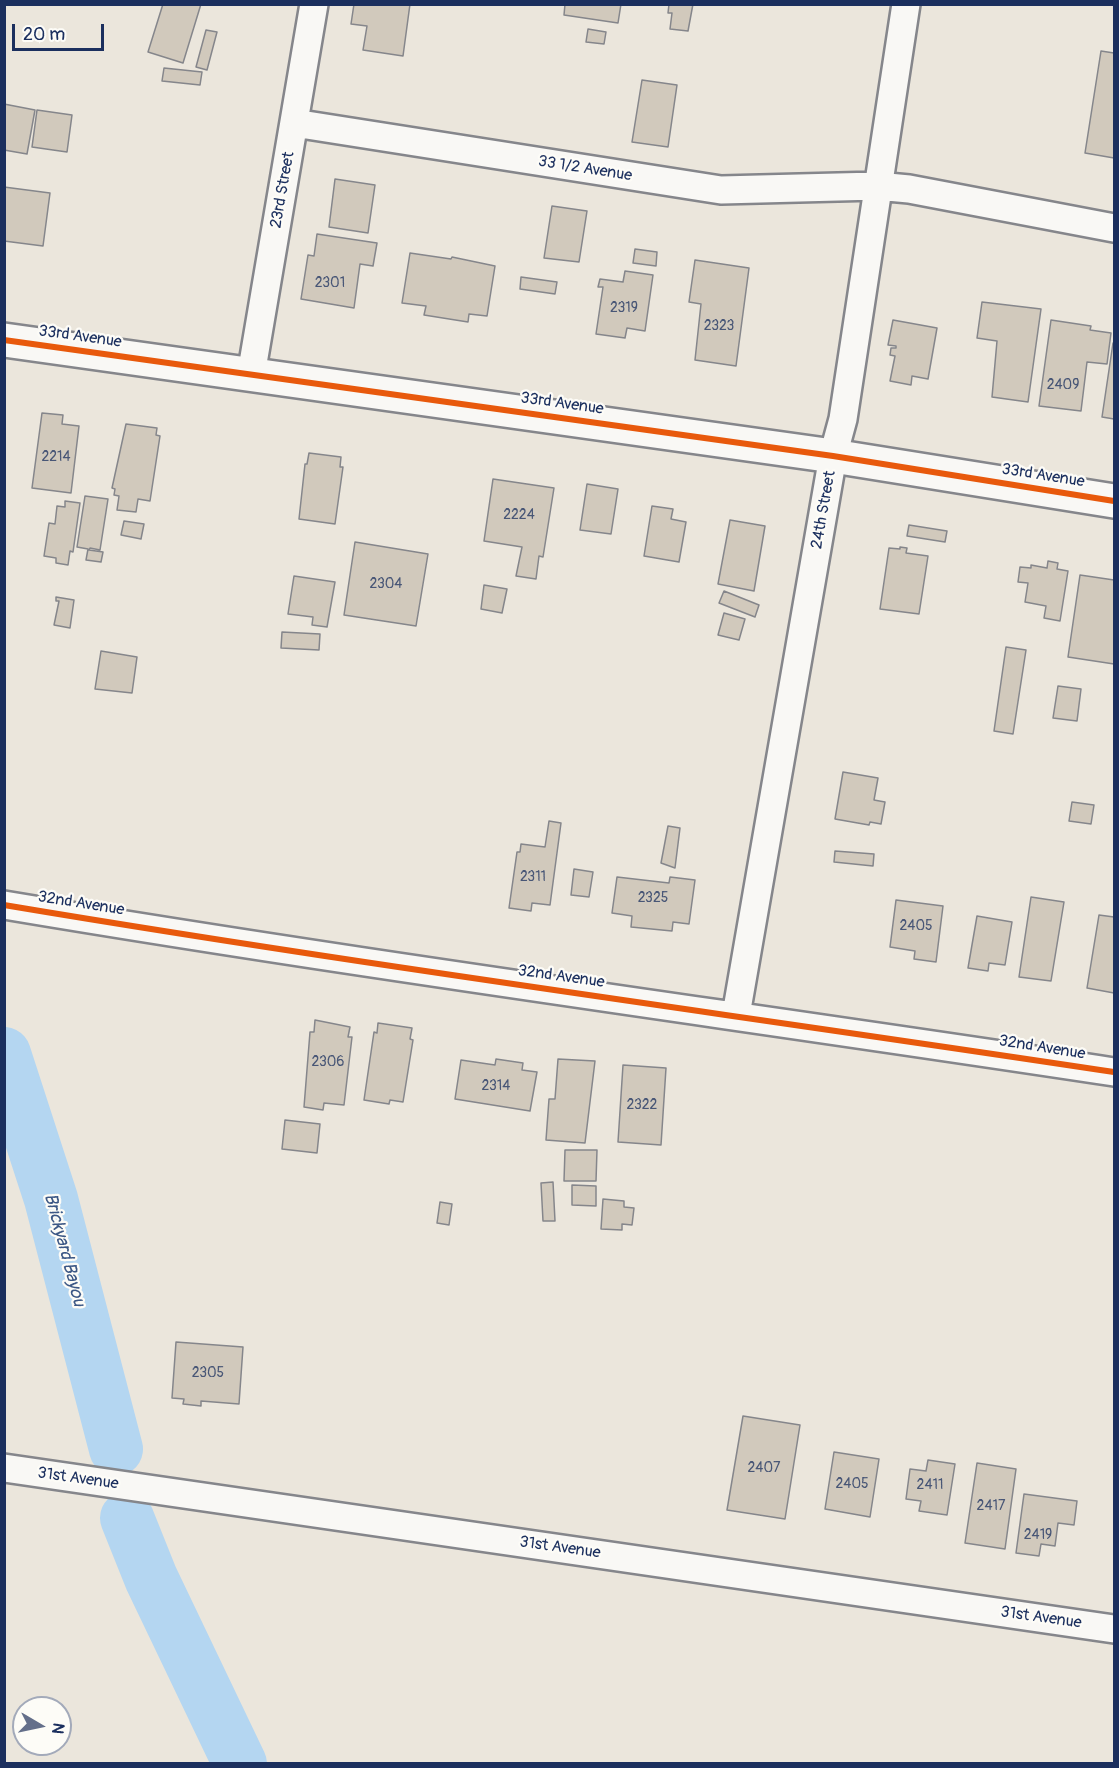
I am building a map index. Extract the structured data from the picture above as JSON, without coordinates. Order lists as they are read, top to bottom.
{
  "streets": {
    "street": [
      "33 1/2 Avenue",
      "23rd Street",
      "33rd Avenue",
      "24th Street",
      "32nd Avenue",
      "31st Avenue"
    ]
  },
  "crossings": [
    ["33 1/2 Avenue", "23rd Street"],
    ["33 1/2 Avenue", "24th Street"],
    ["23rd Street", "33rd Avenue"],
    ["33rd Avenue", "24th Street"],
    ["24th Street", "32nd Avenue"]
  ],
  "water": ["Brickyard Bayou"],
  "house_numbers": [
    "2301",
    "2319",
    "2323",
    "2409",
    "2214",
    "2224",
    "2304",
    "2311",
    "2325",
    "2405",
    "2306",
    "2314",
    "2322",
    "2305",
    "2407",
    "2405",
    "2411",
    "2417",
    "2419"
  ],
  "scale_bar": "20 m",
  "north": "right"
}
